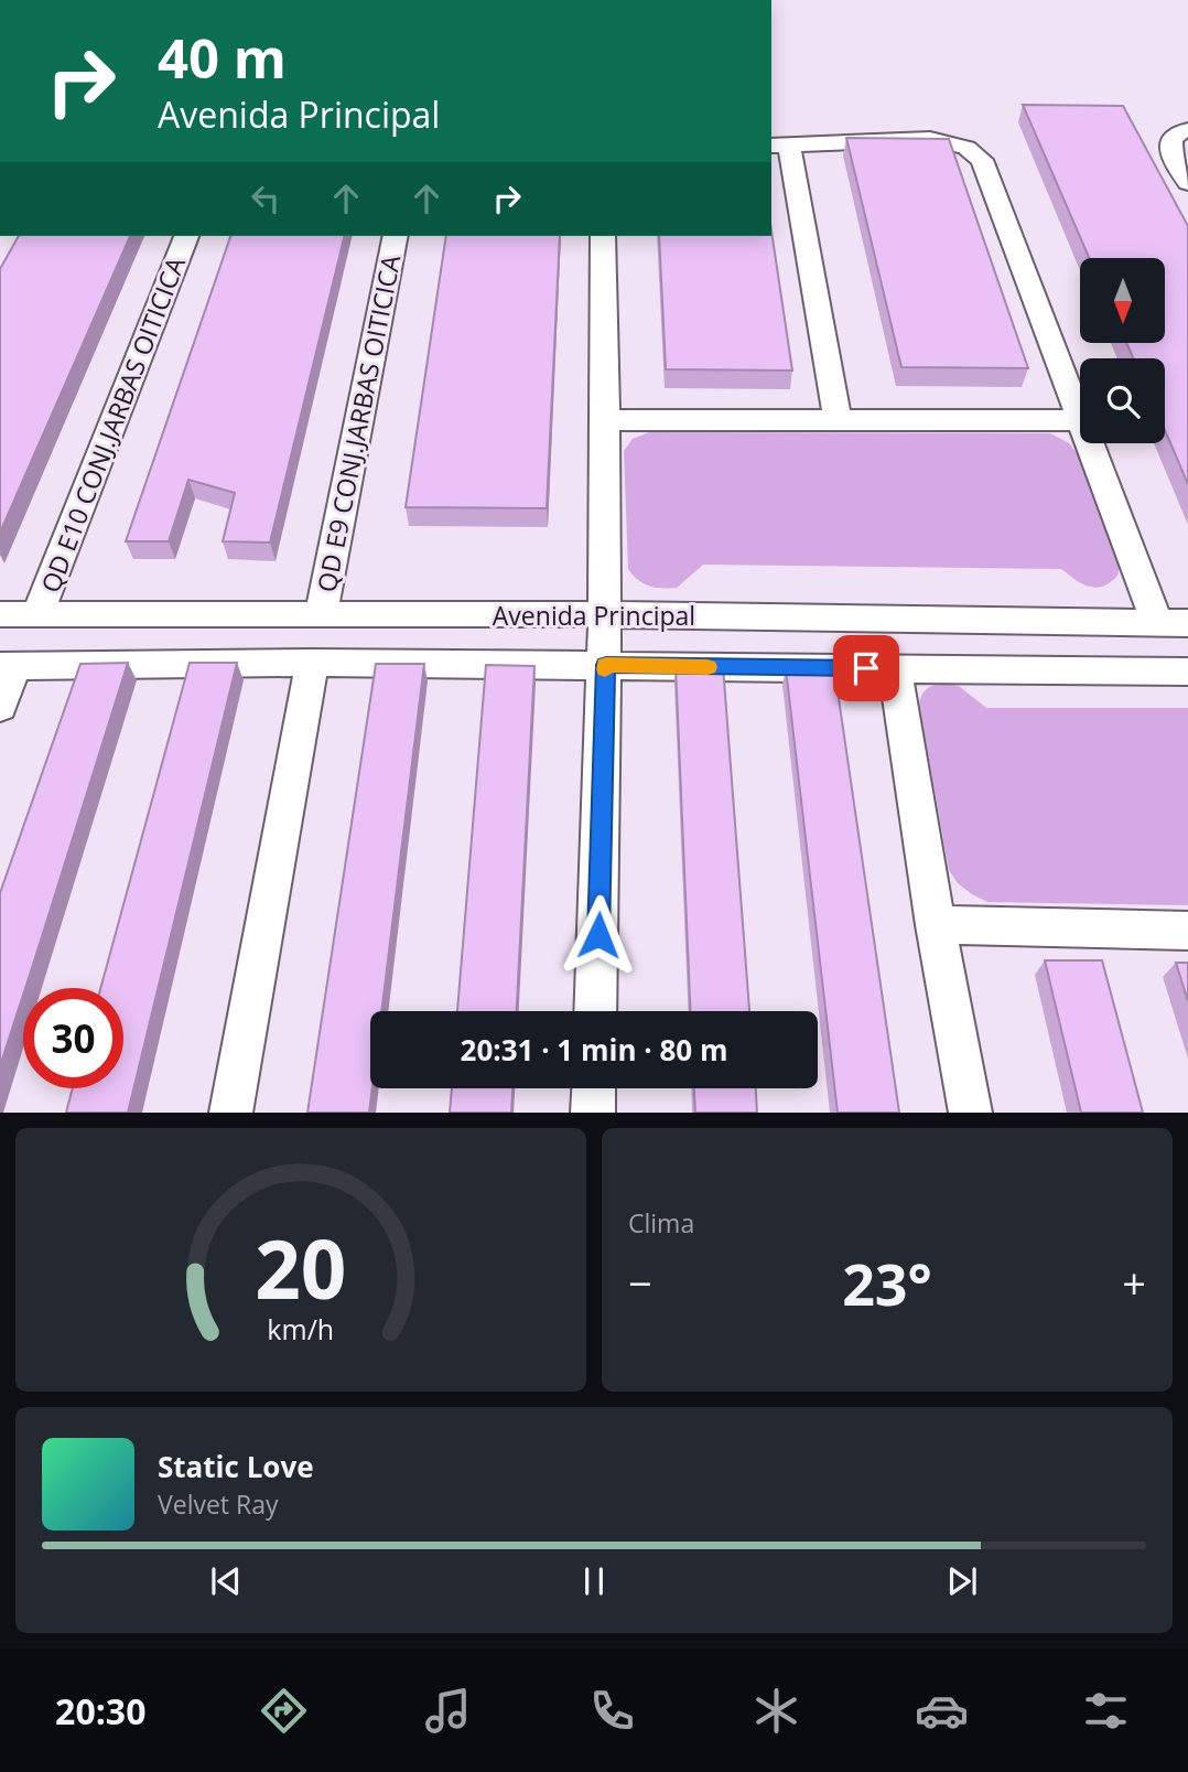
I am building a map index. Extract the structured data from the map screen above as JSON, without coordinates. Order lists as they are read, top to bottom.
{
  "streets": {
    "street": ["QD E9 CONJ.JARBAS OITICICA", "QD E10 CONJ.JARBAS OITICICA", "Avenida Principal"]
  },
  "crossings": [
    ["QD E9 CONJ.JARBAS OITICICA", "Avenida Principal"],
    ["QD E10 CONJ.JARBAS OITICICA", "Avenida Principal"]
  ],
  "north": "bottom",
  "page": {
    "turn": ["40 m", "Avenida Principal"],
    "limit": "30",
    "trip": "20:31 · 1 min · 80 m",
    "tile": "Clima",
    "heat": ["−", "23°", "+"],
    "song": ["Static Love", "Velvet Ray"],
    "tabs": "20:30",
    "gauge": ["20", "km/h"]
  }
}
